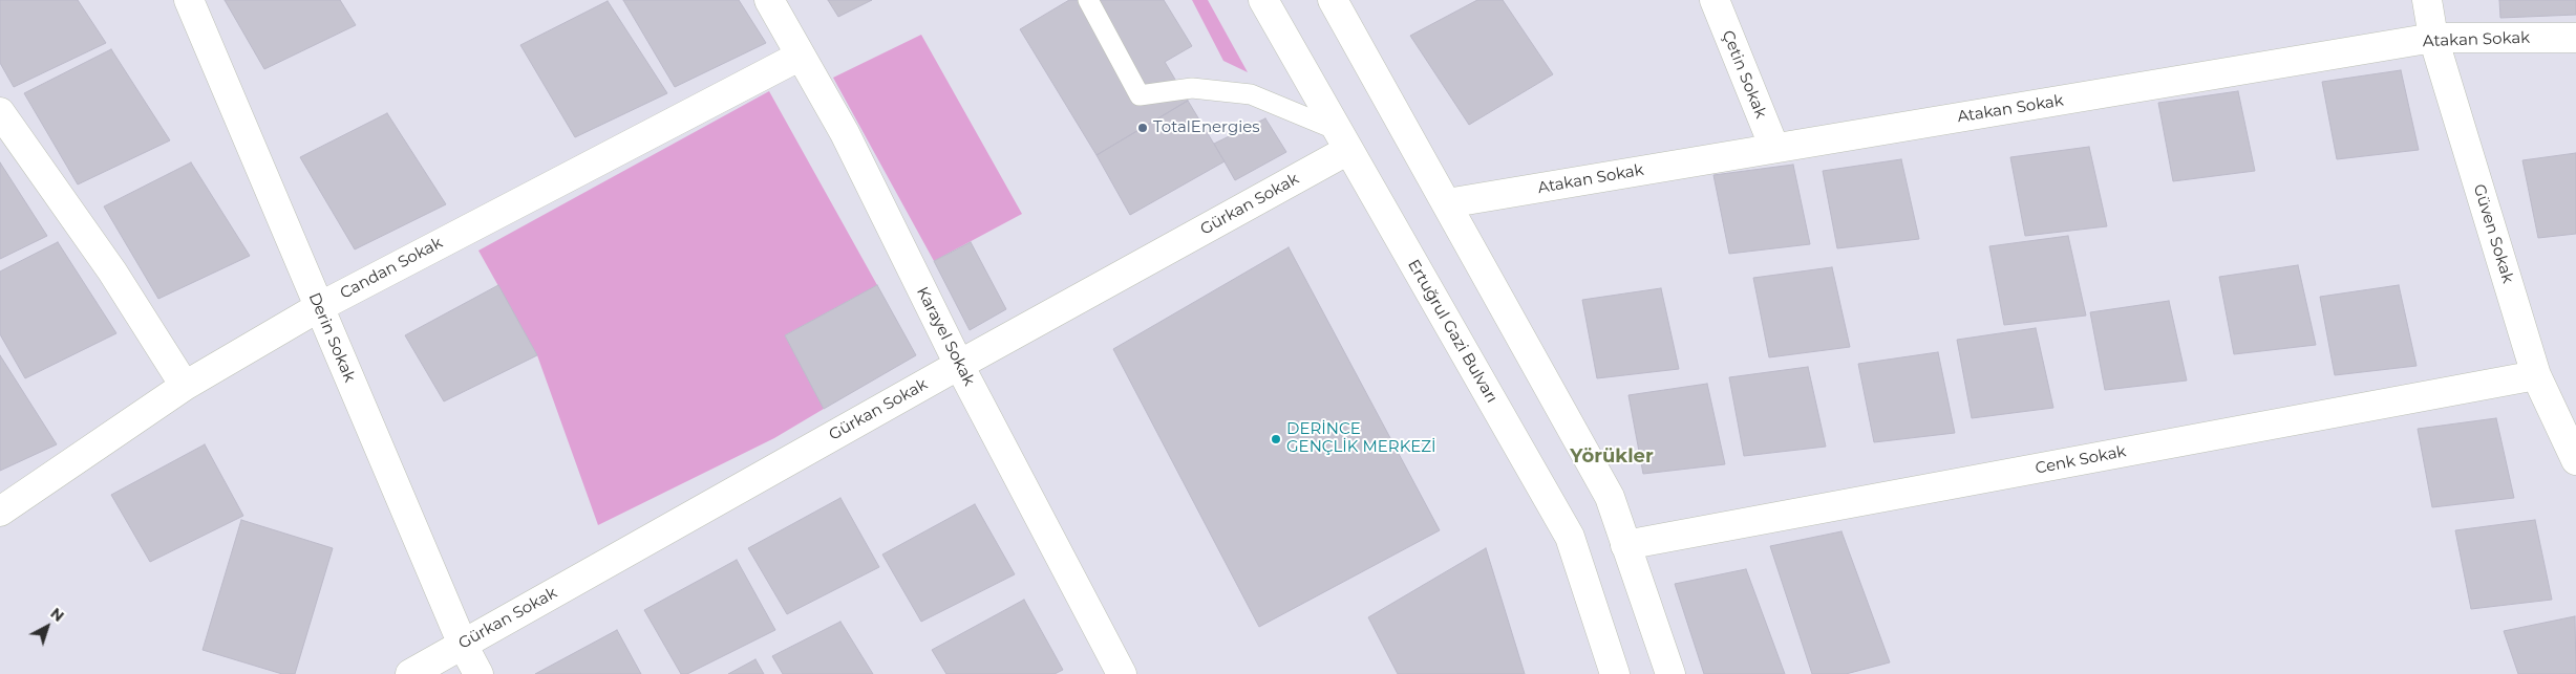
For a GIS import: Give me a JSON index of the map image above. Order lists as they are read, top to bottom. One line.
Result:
{"streets":{"street":["Atakan Sokak","Çetin Sokak","Gürkan Sokak","Güven Sokak","Candan Sokak","Ertuğrul Gazi Bulvarı","Karayel Sokak","Derin Sokak","Cenk Sokak"]},"crossings":[["Atakan Sokak","Çetin Sokak"],["Atakan Sokak","Güven Sokak"],["Gürkan Sokak","Ertuğrul Gazi Bulvarı"],["Gürkan Sokak","Karayel Sokak"],["Gürkan Sokak","Derin Sokak"],["Güven Sokak","Cenk Sokak"],["Candan Sokak","Karayel Sokak"],["Candan Sokak","Derin Sokak"]],"districts":["Yörükler"],"places":["TotalEnergies","DERİNCE GENÇLİK MERKEZİ"],"north":"top right"}
